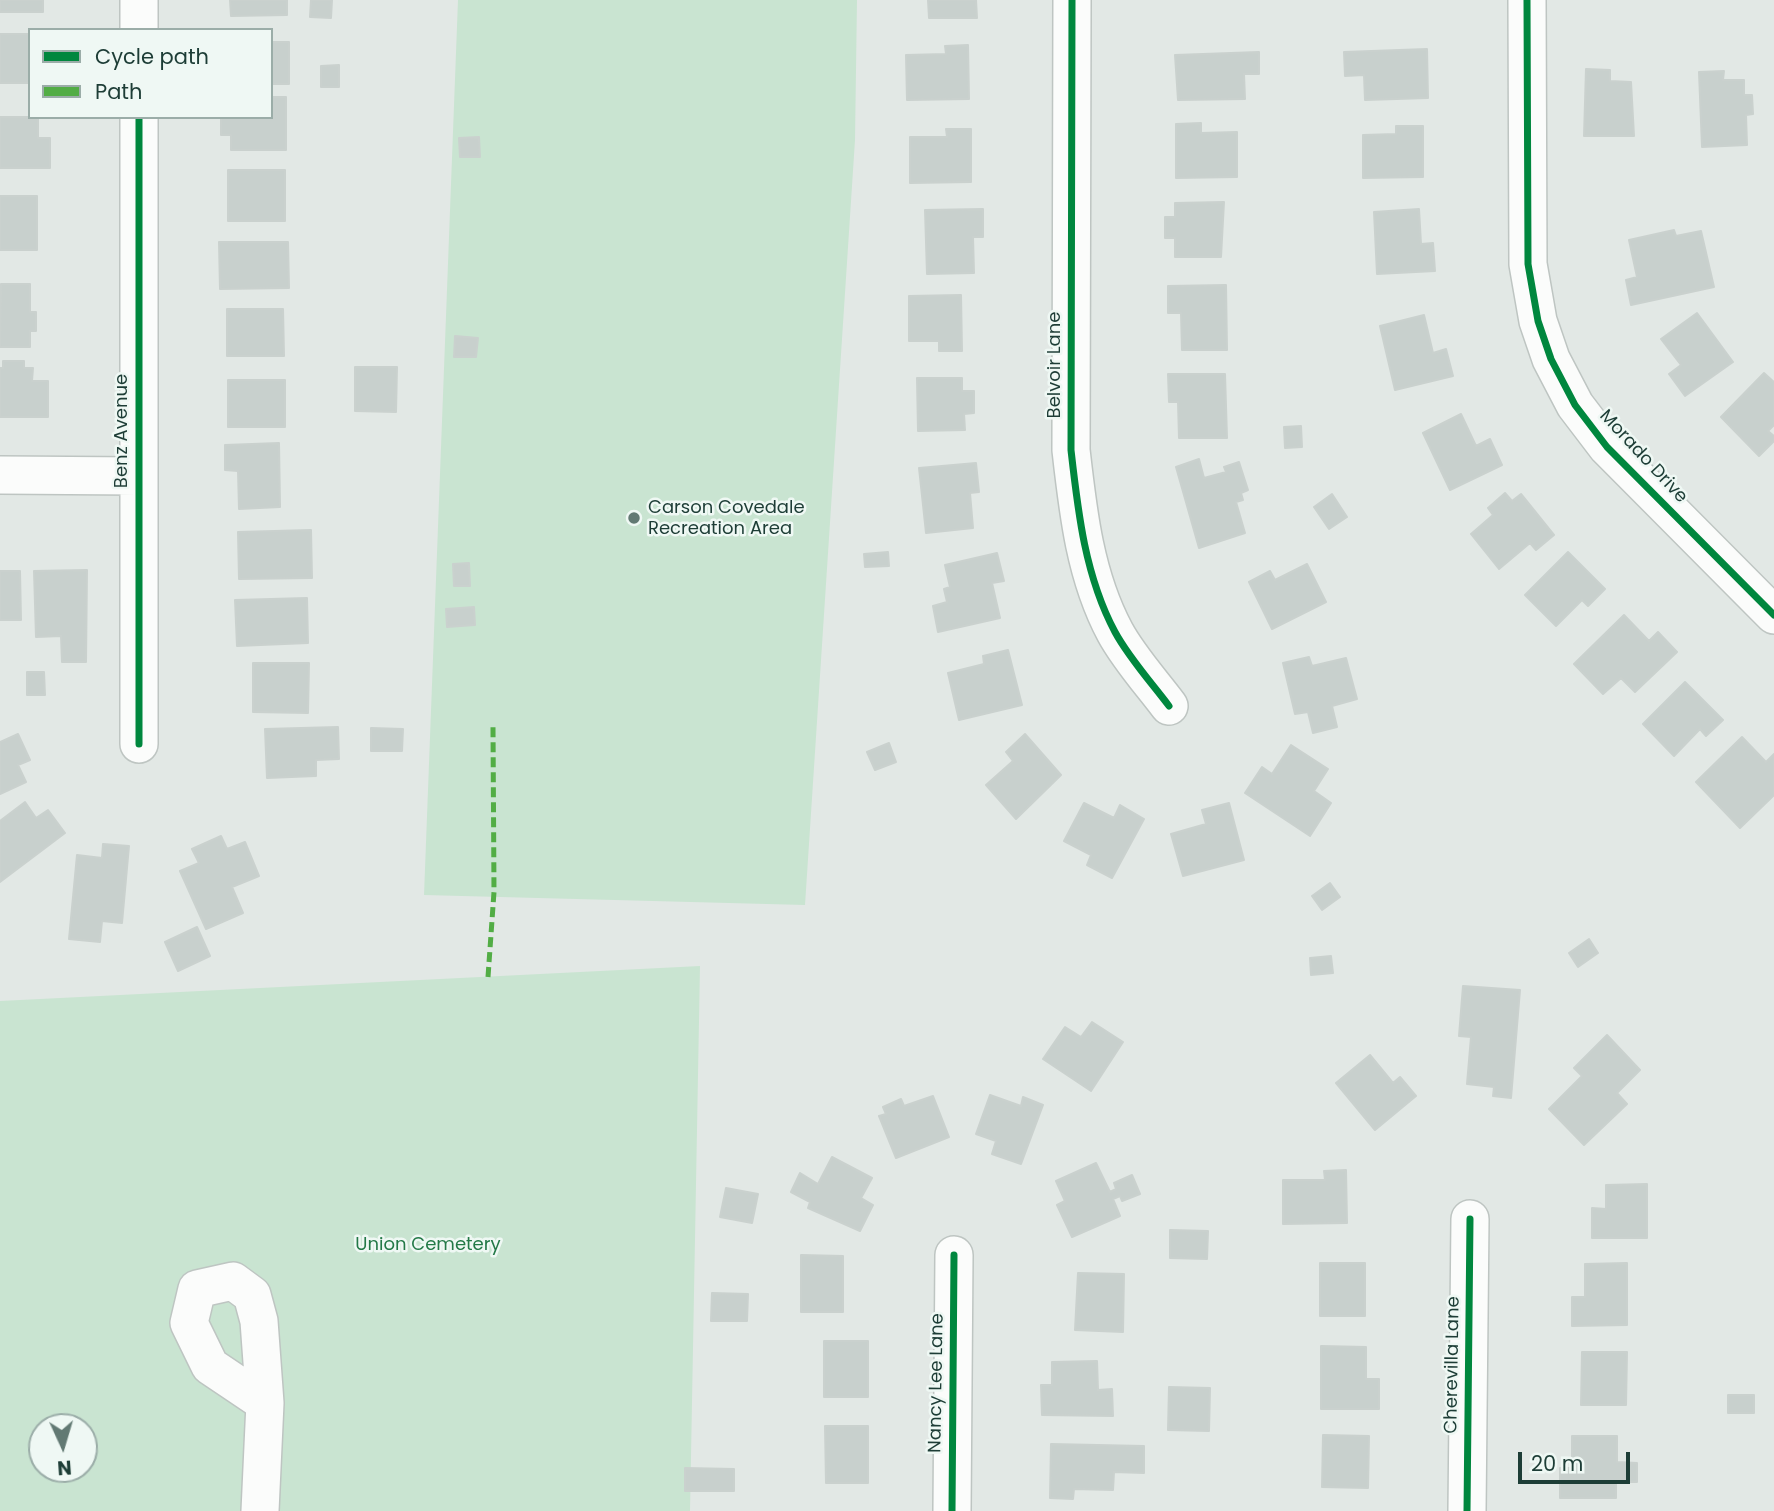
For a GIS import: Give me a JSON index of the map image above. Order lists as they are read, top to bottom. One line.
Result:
{"streets":{"street":["Belvoir Lane","Benz Avenue","Morado Drive","Cherevilla Lane","Nancy Lee Lane"]},"parks":["Union Cemetery"],"places":["Carson Covedale Recreation Area"],"legend":["Cycle path","Path"],"scale_bar":"20 m","north":"bottom"}
